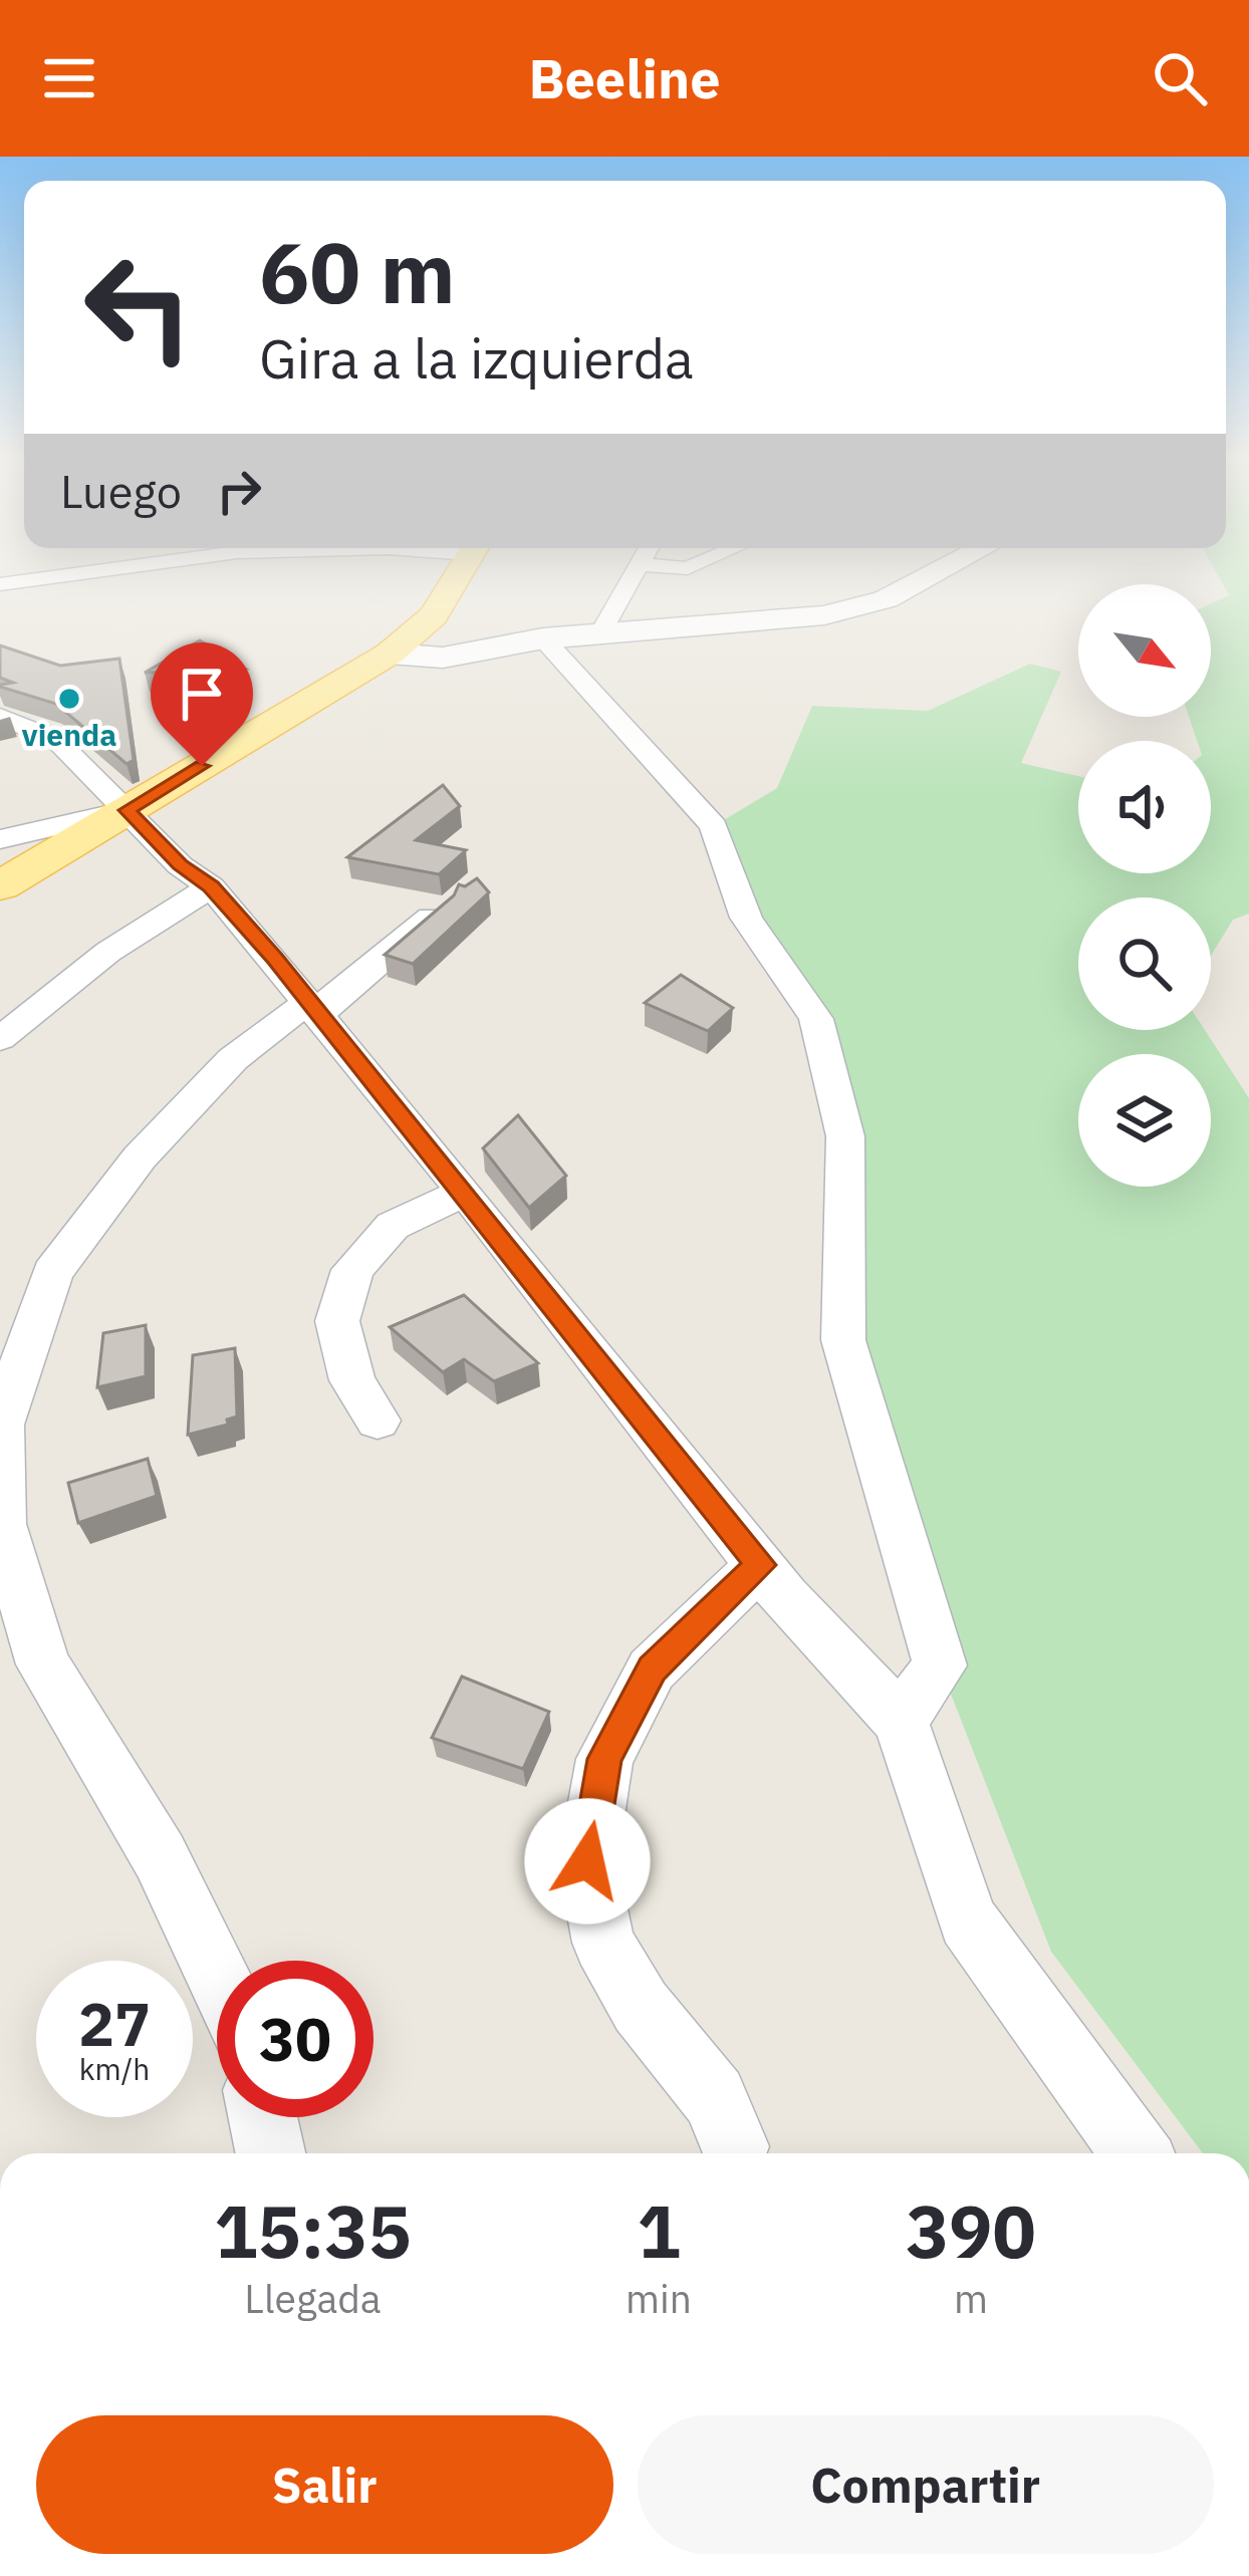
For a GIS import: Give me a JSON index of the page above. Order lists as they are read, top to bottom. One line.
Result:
{"places":["vienda"],"north":"bottom right","page":{"header":"Beeline","turn":["60 m","Gira a la izquierda"],"then":"Luego","speed":"27 km/h","limit":"30","eta":["15:35","Llegada","1","min","390","m"],"buttons":["Salir","Compartir"]}}
